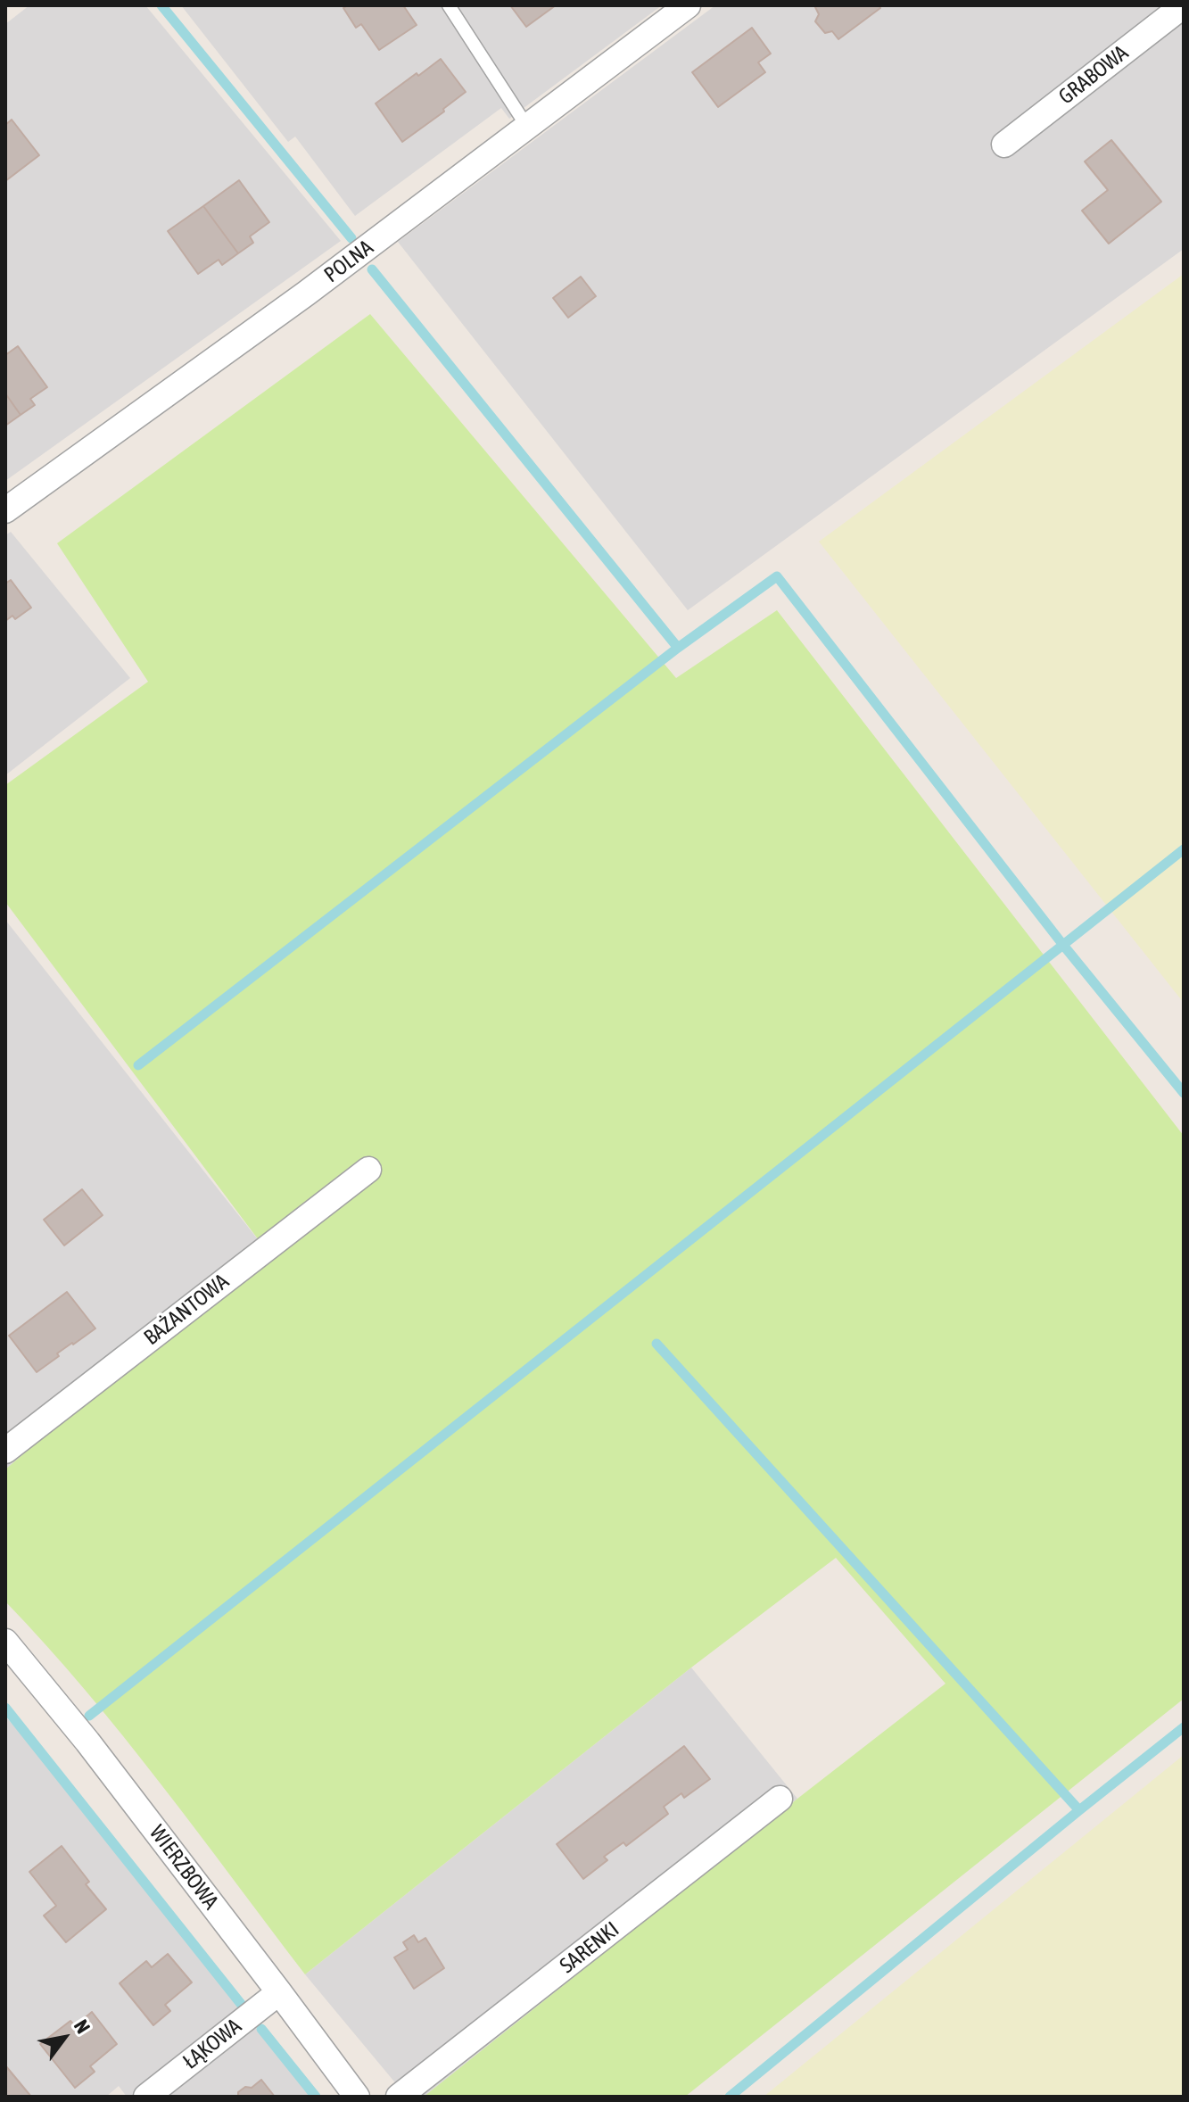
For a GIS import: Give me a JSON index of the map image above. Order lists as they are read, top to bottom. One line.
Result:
{"streets":{"street":["GRABOWA","POLNA","BAŻANTOWA","WIERZBOWA","SARENKI","ŁĄKOWA"]},"crossings":[["WIERZBOWA","ŁĄKOWA"]],"north":"top right"}
